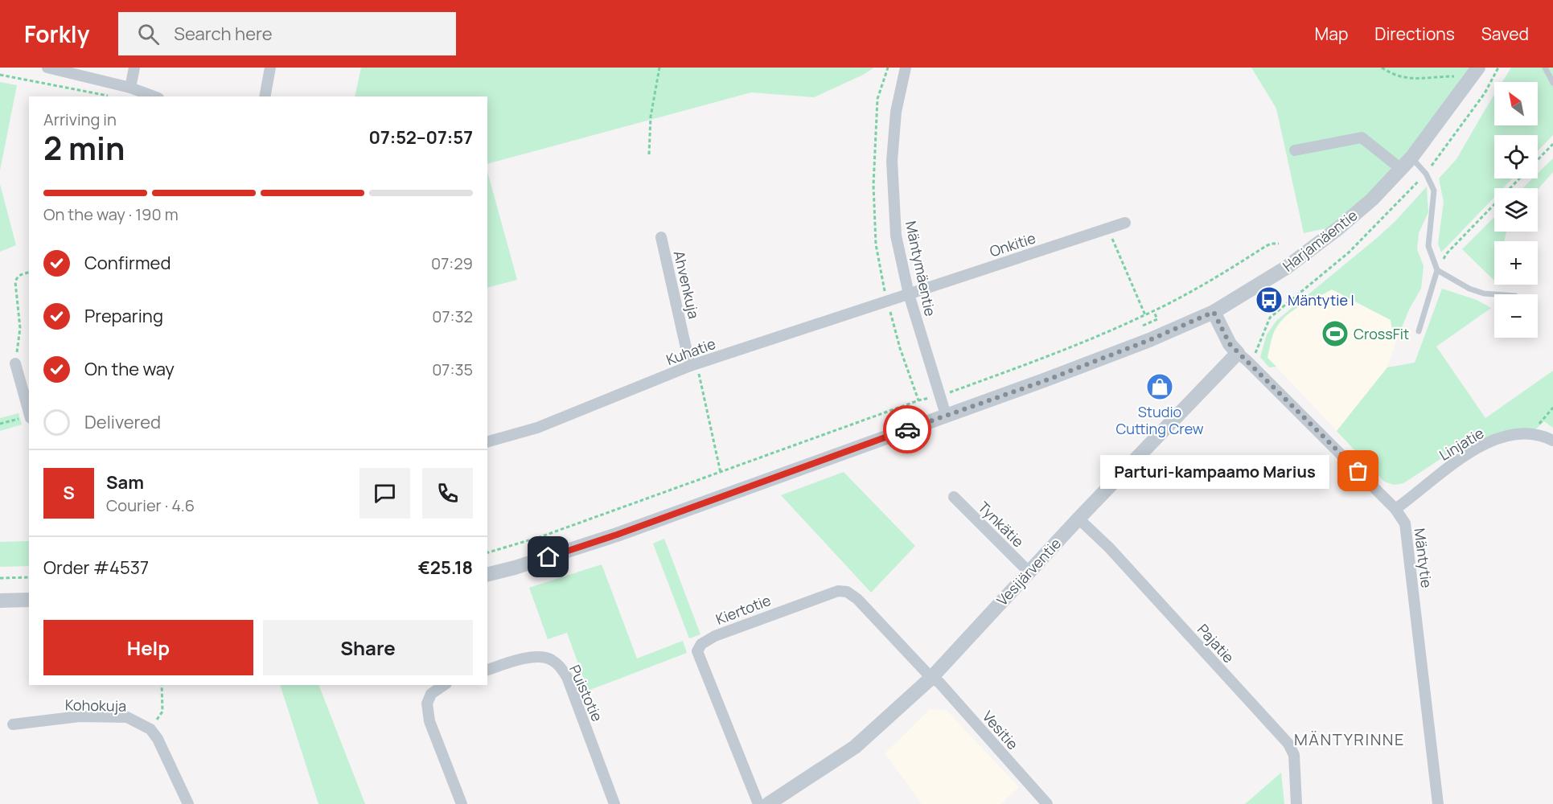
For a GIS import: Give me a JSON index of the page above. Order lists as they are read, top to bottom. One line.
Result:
{"streets":{"street":["Harjamäentie","Onkitie","Mäntymäentie","Ahvenkuja","Kuhatie","Linjatie","Tynkätie","Mäntytie","Vesijärventie","Kiertotie","Pajatie","Puistotie","Kohokuja","Vesitie"]},"crossings":[["Harjamäentie","Mäntymäentie"],["Onkitie","Mäntymäentie"],["Onkitie","Kuhatie"],["Mäntymäentie","Kuhatie"],["Ahvenkuja","Kuhatie"],["Linjatie","Mäntytie"],["Tynkätie","Vesijärventie"],["Mäntytie","Vesijärventie"],["Vesijärventie","Kiertotie"],["Vesijärventie","Pajatie"],["Vesijärventie","Vesitie"],["Kiertotie","Vesitie"]],"districts":["MÄNTYRINNE"],"places":{"bus stop":["Mäntytie I"],"sports":["CrossFit"],"shop":["Studio Cutting Crew"],"other":["Parturi-kampaamo Marius"]},"north":"top left","page":{"header":"Forkly","search":"Search here","nav":["Map","Directions","Saved"],"map_buttons":["+","−"],"heading":["2 min","Arriving in","07:52–07:57"],"panel":["Sam","Courier · 4.6","Order #4537","€25.18"],"bar":"On the way · 190 m","list":[["Confirmed","07:29"],["Preparing","07:32"],["On the way","07:35"],"Delivered"],"bubble":"Parturi-kampaamo Marius","round":"S","buttons":["Help","Share"]}}
